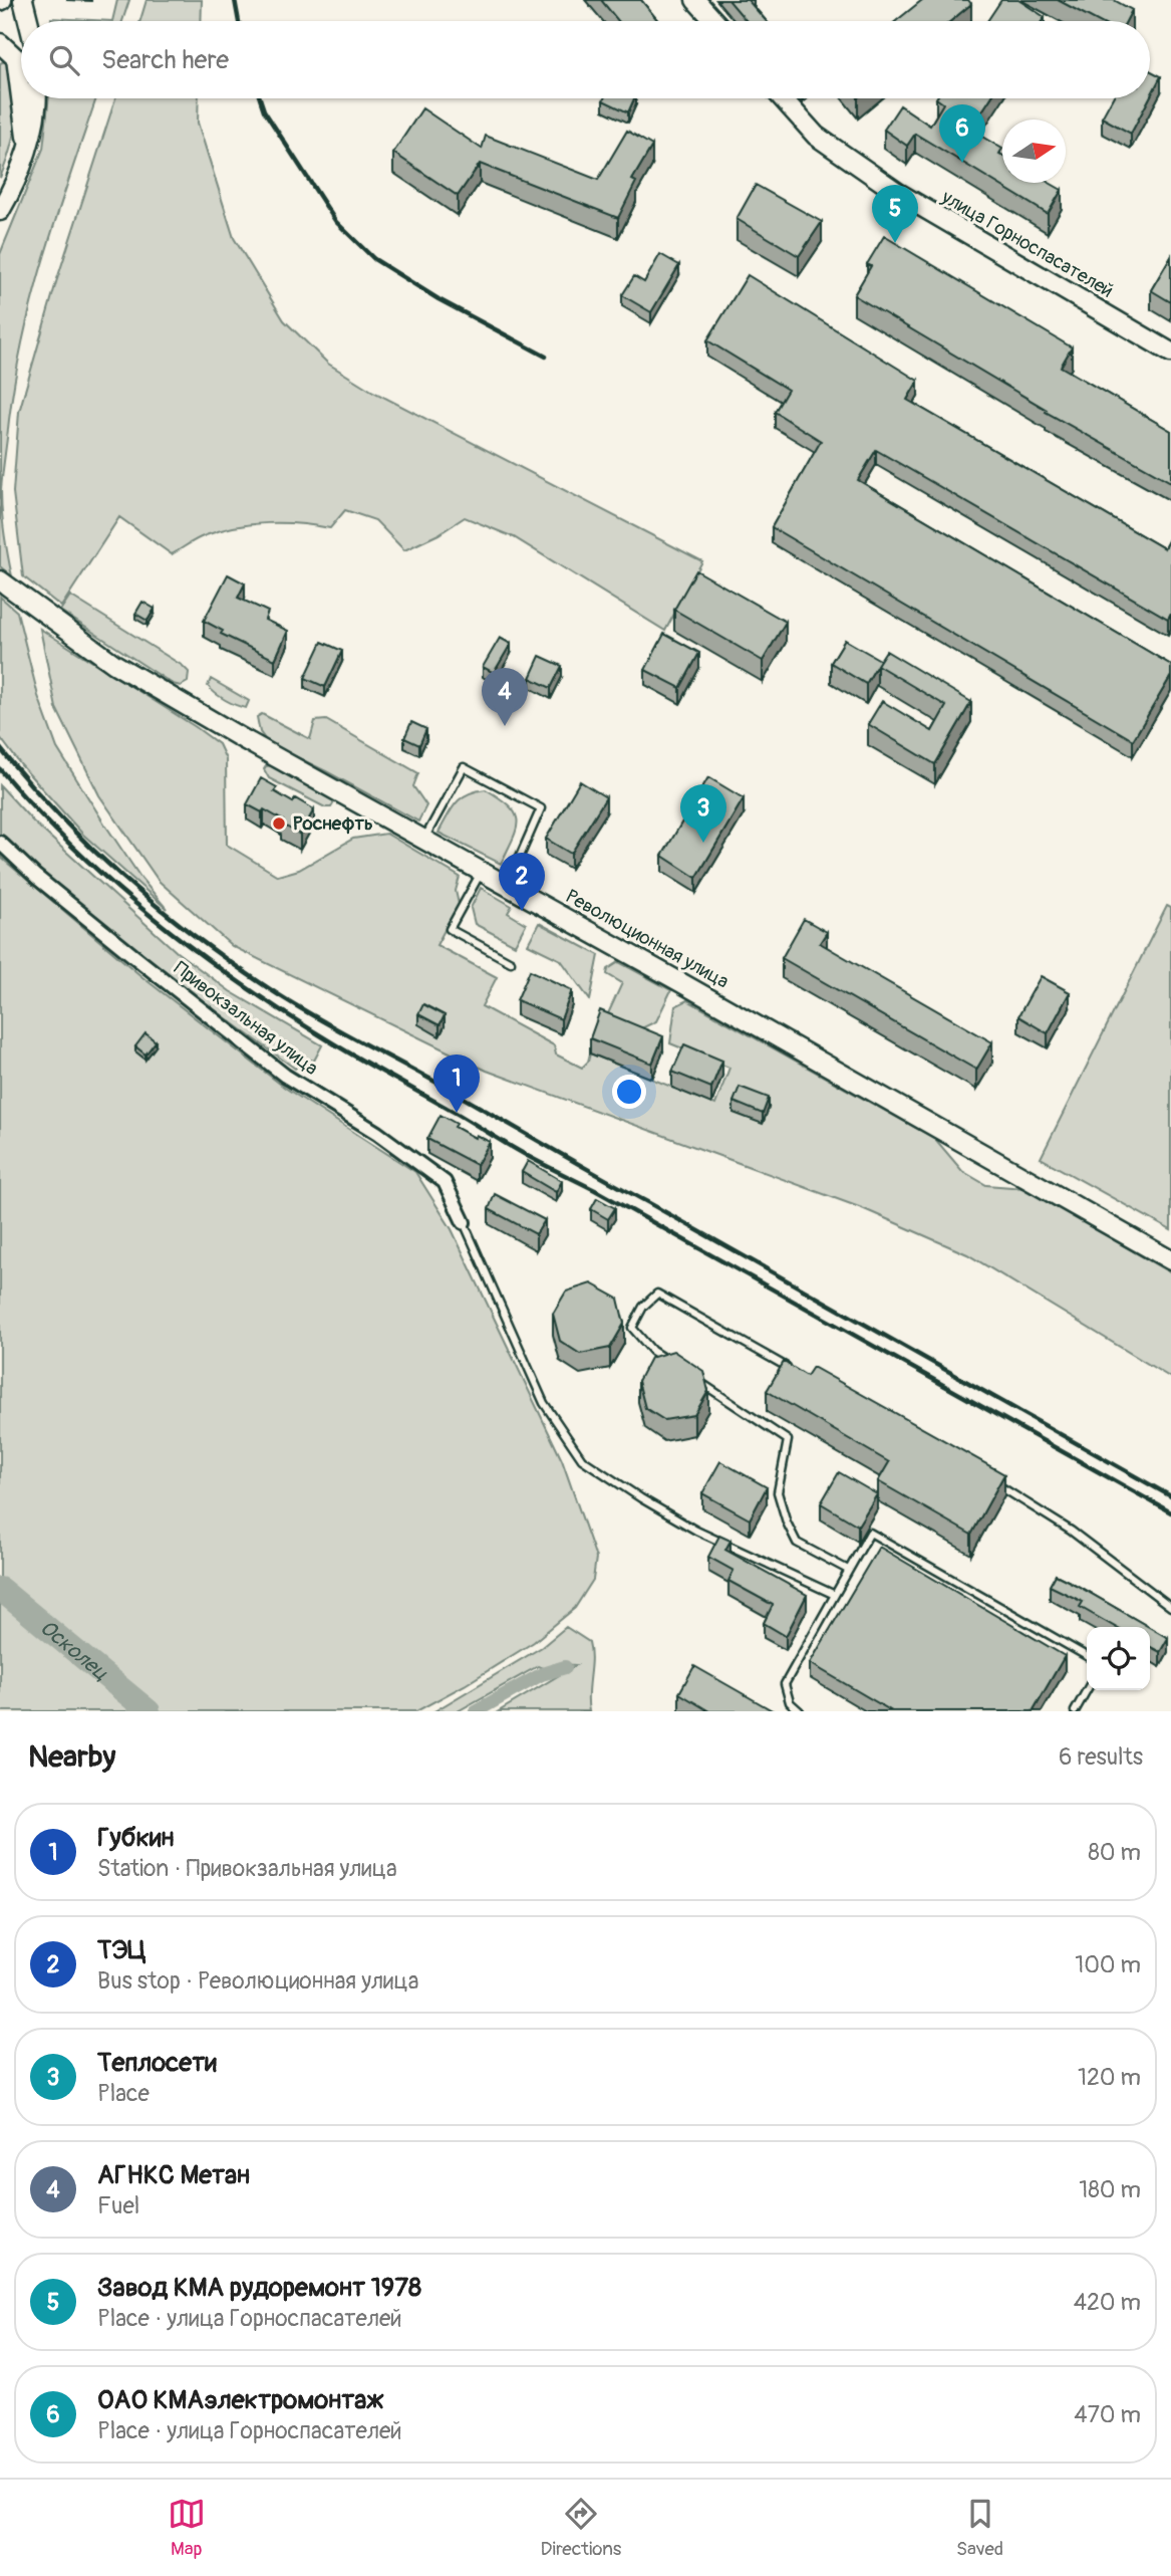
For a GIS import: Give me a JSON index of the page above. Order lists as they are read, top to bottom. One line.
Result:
{"streets":{"street":["улица Горноспасателей","Революционная улица","Привокзальная улица"]},"water":["Осколец"],"places":["Роснефть"],"north":"right","page":{"search":"Search here","pins":["6","5","4","3","2","1"],"heading":["Nearby","6 results"],"list":[{"mark":"1","name":"Губкин","note":"Station · Привокзальная улица","value":"80 m"},{"mark":"2","name":"ТЭЦ","note":"Bus stop · Революционная улица","value":"100 m"},{"mark":"3","name":"Теплосети","note":"Place","value":"120 m"},{"mark":"4","name":"АГНКС Метан","note":"Fuel","value":"180 m"},{"mark":"5","name":"Завод КМА рудоремонт 1978","note":"Place · улица Горноспасателей","value":"420 m"},{"mark":"6","name":"ОАО КМАэлектромонтаж","note":"Place · улица Горноспасателей","value":"470 m"}],"nav":["Map","Directions","Saved"]}}
